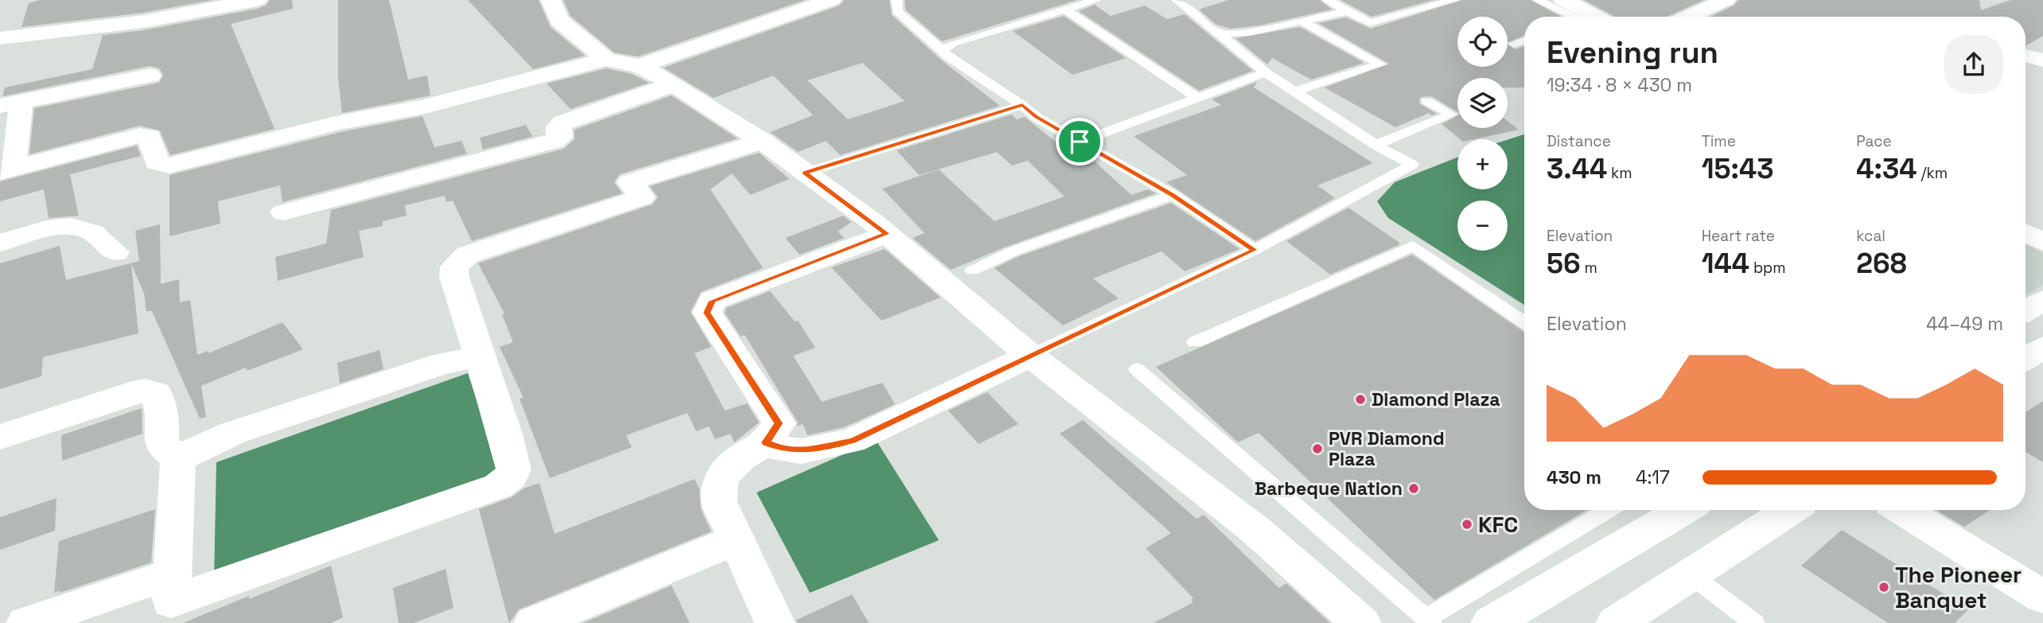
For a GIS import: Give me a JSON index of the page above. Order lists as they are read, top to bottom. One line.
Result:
{"places":["Diamond Plaza","PVR Diamond Plaza","Barbeque Nation","KFC","The Pioneer Banquet"],"page":{"map_buttons":["+","−"],"heading":["Evening run","19:34 · 8 × 430 m"],"stats":[["Distance","3.44 km"],["Time","15:43"],["Pace","4:34 /km"],["Elevation","56 m"],["Heart rate","144 bpm"],["kcal","268"]],"chart":["Elevation","44–49 m"],"list":[{"name":"430 m","note":"4:17"}]}}
